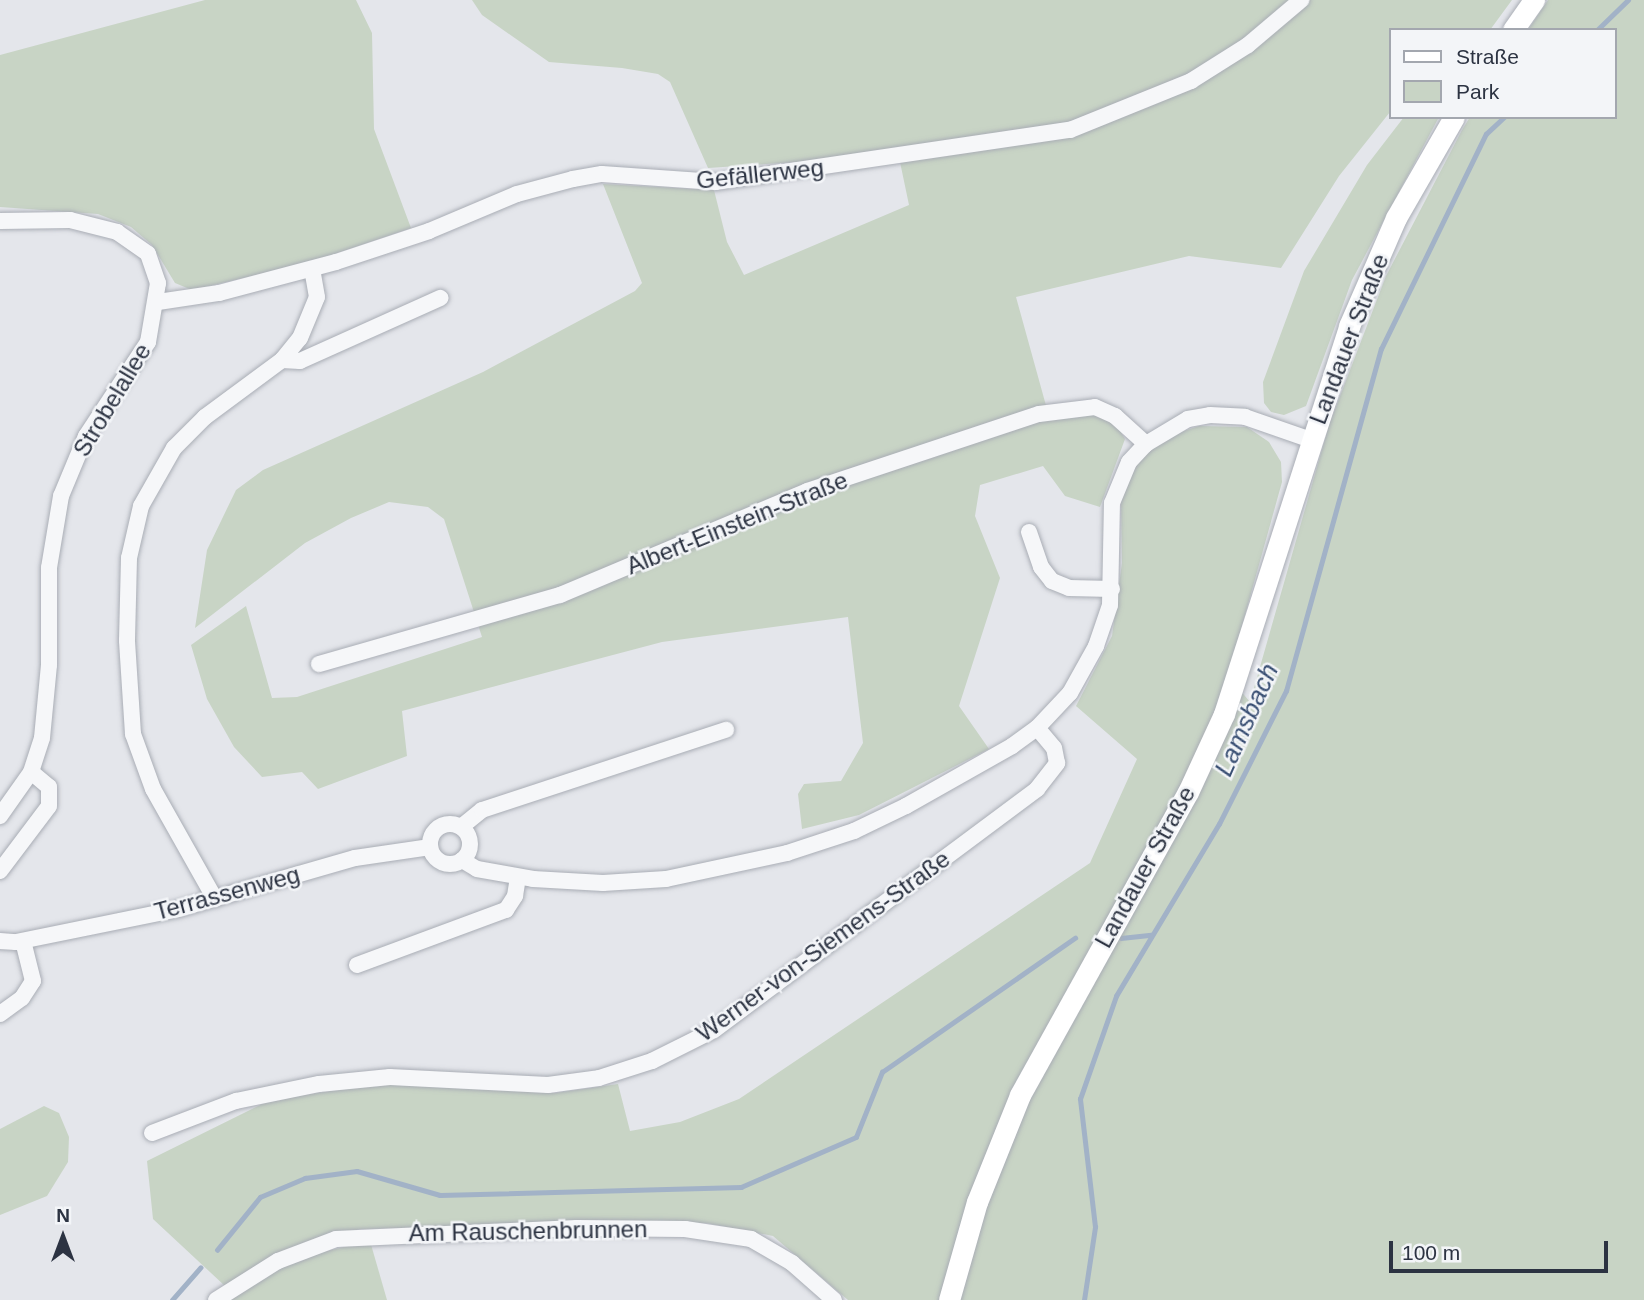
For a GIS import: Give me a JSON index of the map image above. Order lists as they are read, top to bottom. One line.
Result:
{"streets":{"main road":["Landauer Straße"],"street":["Gefällerweg","Strobelallee","Albert-Einstein-Straße","Terrassenweg","Werner-von-Siemens-Straße","Am Rauschenbrunnen"]},"crossings":[["Gefällerweg","Strobelallee"]],"water":["Lamsbach"],"legend":["Straße","Park"],"scale_bar":"100 m","north":"top"}
